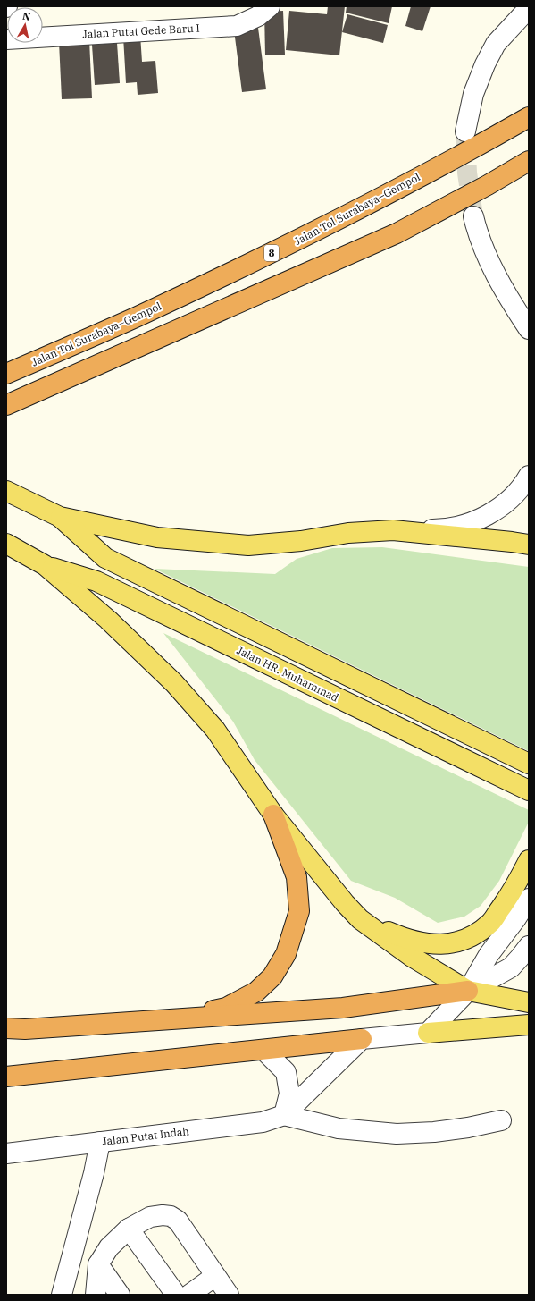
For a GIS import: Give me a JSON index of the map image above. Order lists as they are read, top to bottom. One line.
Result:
{"streets":{"highway":["Jalan Tol Surabaya–Gempol","8"],"main road":["Jalan HR. Muhammad"],"street":["Jalan Putat Gede Baru I","Jalan Putat Indah"]},"north":"top"}
